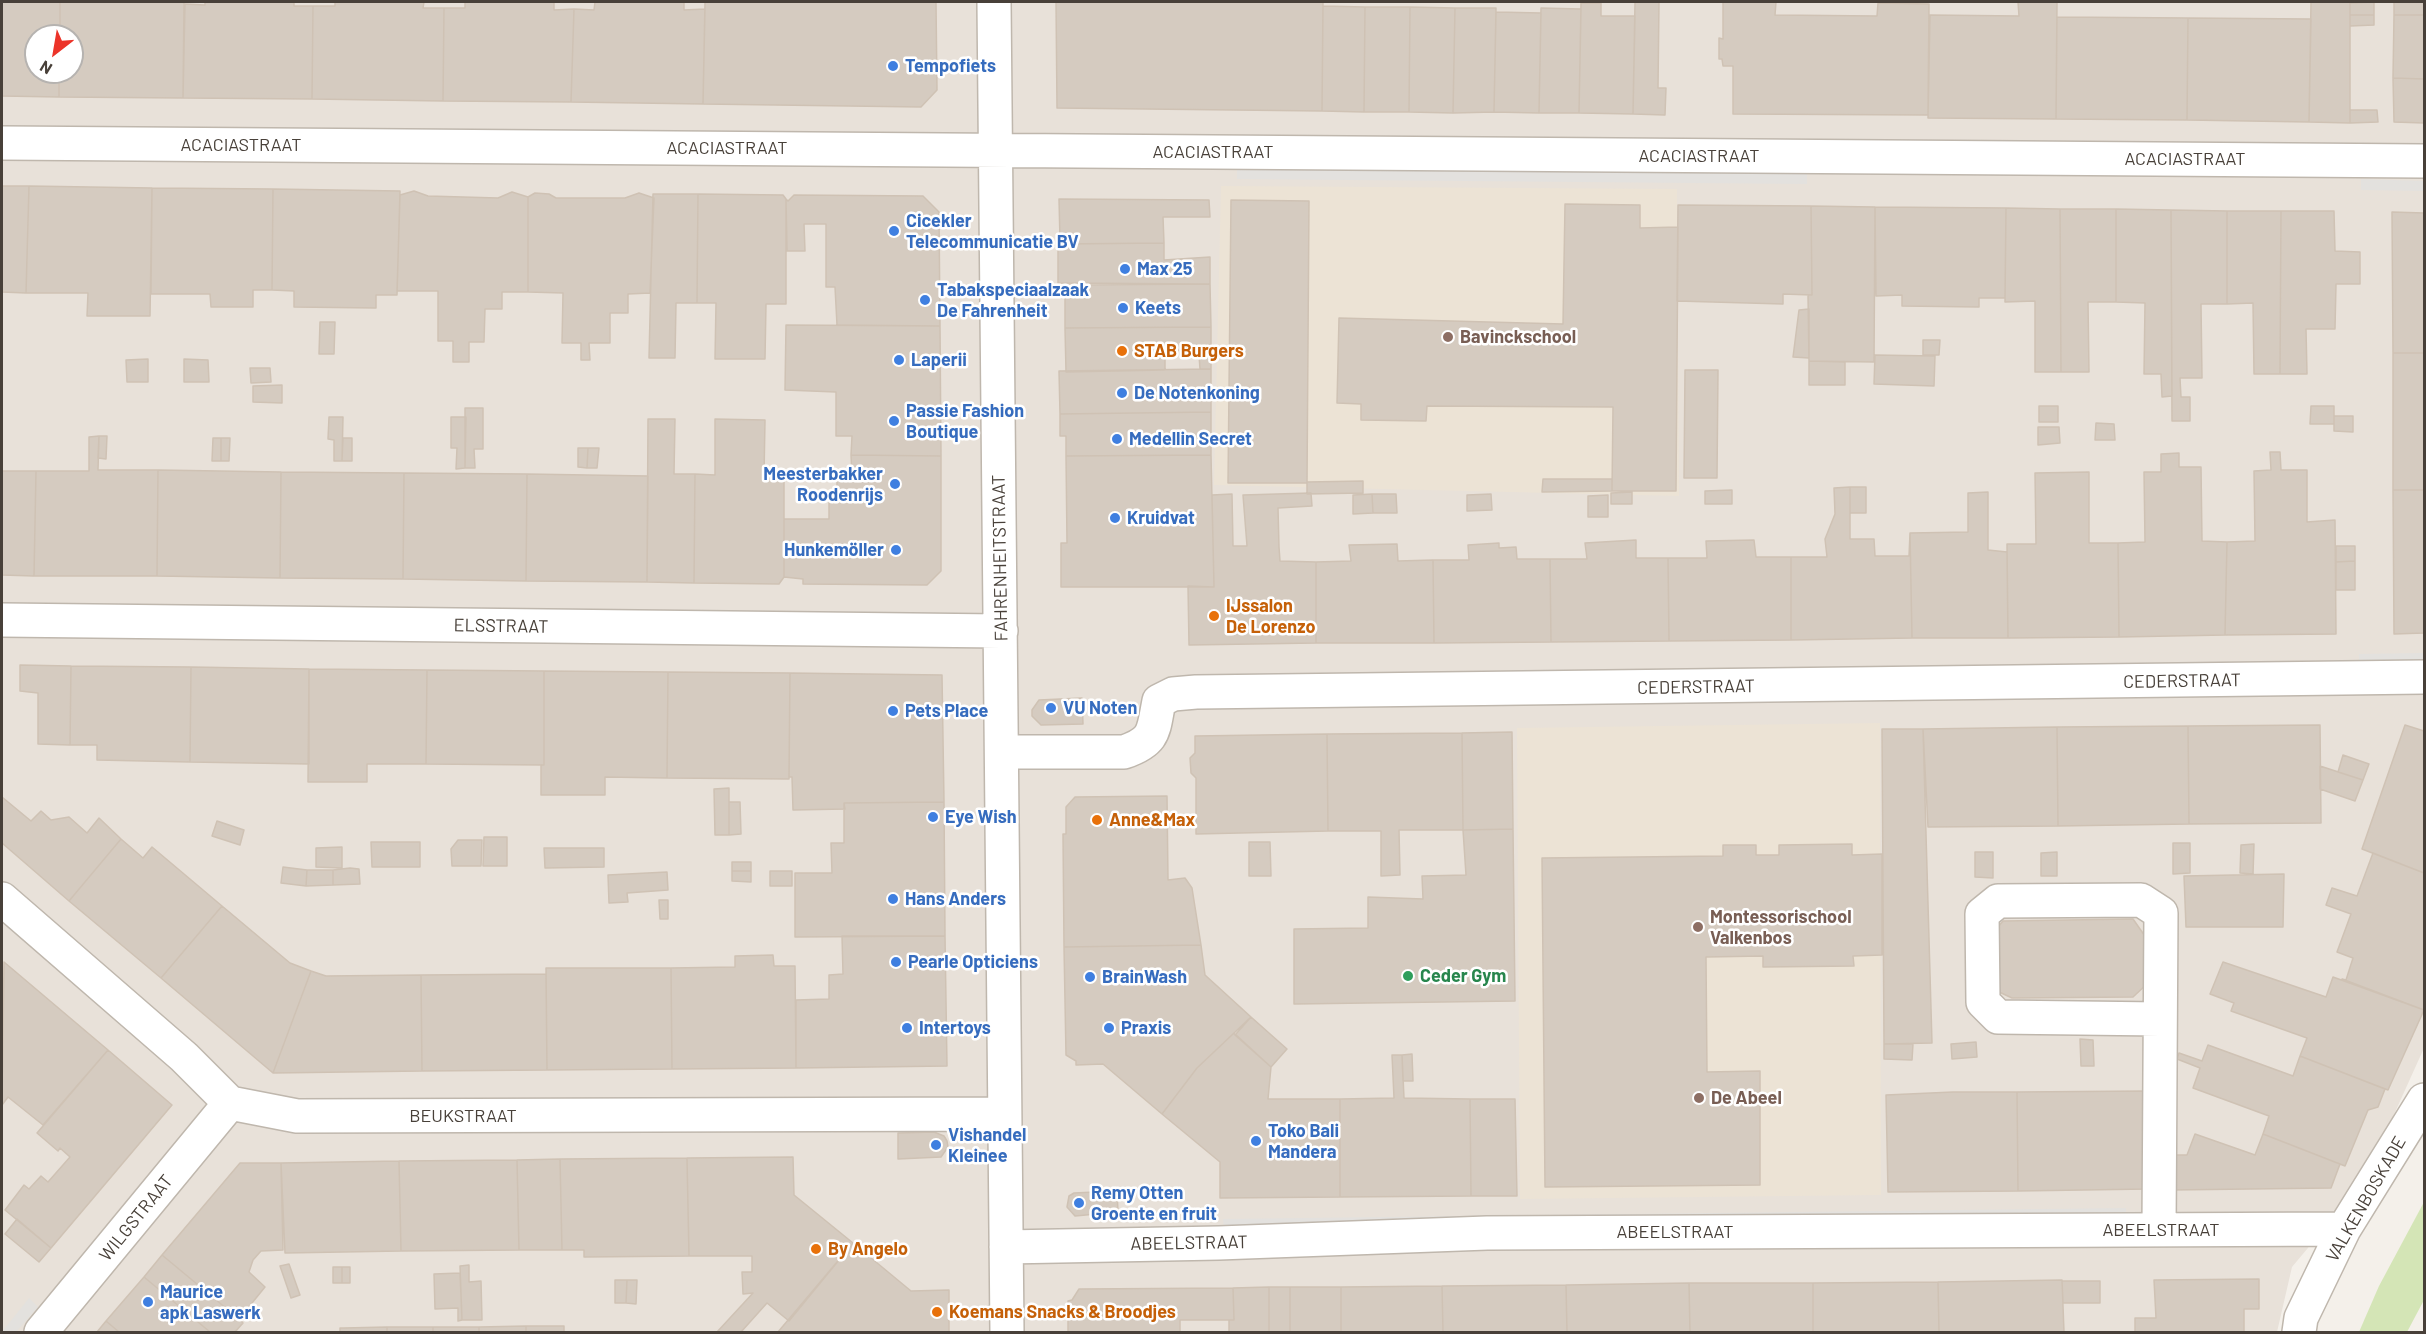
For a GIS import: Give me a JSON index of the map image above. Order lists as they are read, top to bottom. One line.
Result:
{"streets":{"street":["ACACIASTRAAT","FAHRENHEITSTRAAT","ELSSTRAAT","CEDERSTRAAT","BEUKSTRAAT","VALKENBOSKADE","WILGSTRAAT","ABEELSTRAAT"]},"crossings":[["ACACIASTRAAT","FAHRENHEITSTRAAT"],["FAHRENHEITSTRAAT","ELSSTRAAT"],["FAHRENHEITSTRAAT","CEDERSTRAAT"],["FAHRENHEITSTRAAT","BEUKSTRAAT"],["FAHRENHEITSTRAAT","ABEELSTRAAT"],["BEUKSTRAAT","WILGSTRAAT"],["VALKENBOSKADE","ABEELSTRAAT"]],"places":["Tempofiets","Cicekler Telecommunicatie BV","Max 25","Tabakspeciaalzaak De Fahrenheit","Keets","Bavinckschool","STAB Burgers","Laperii","De Notenkoning","Passie Fashion Boutique","Medellin Secret","Meesterbakker Roodenrijs","Kruidvat","Hunkemöller","IJssalon De Lorenzo","VU Noten","Pets Place","Eye Wish","Anne&Max","Hans Anders","Montessorischool Valkenbos","Pearle Opticiens","Ceder Gym","BrainWash","Intertoys","Praxis","De Abeel","Toko Bali Mandera","Vishandel Kleinee","Remy Otten Groente en fruit","By Angelo","Maurice apk Laswerk","Koemans Snacks & Broodjes"],"north":"bottom left"}
